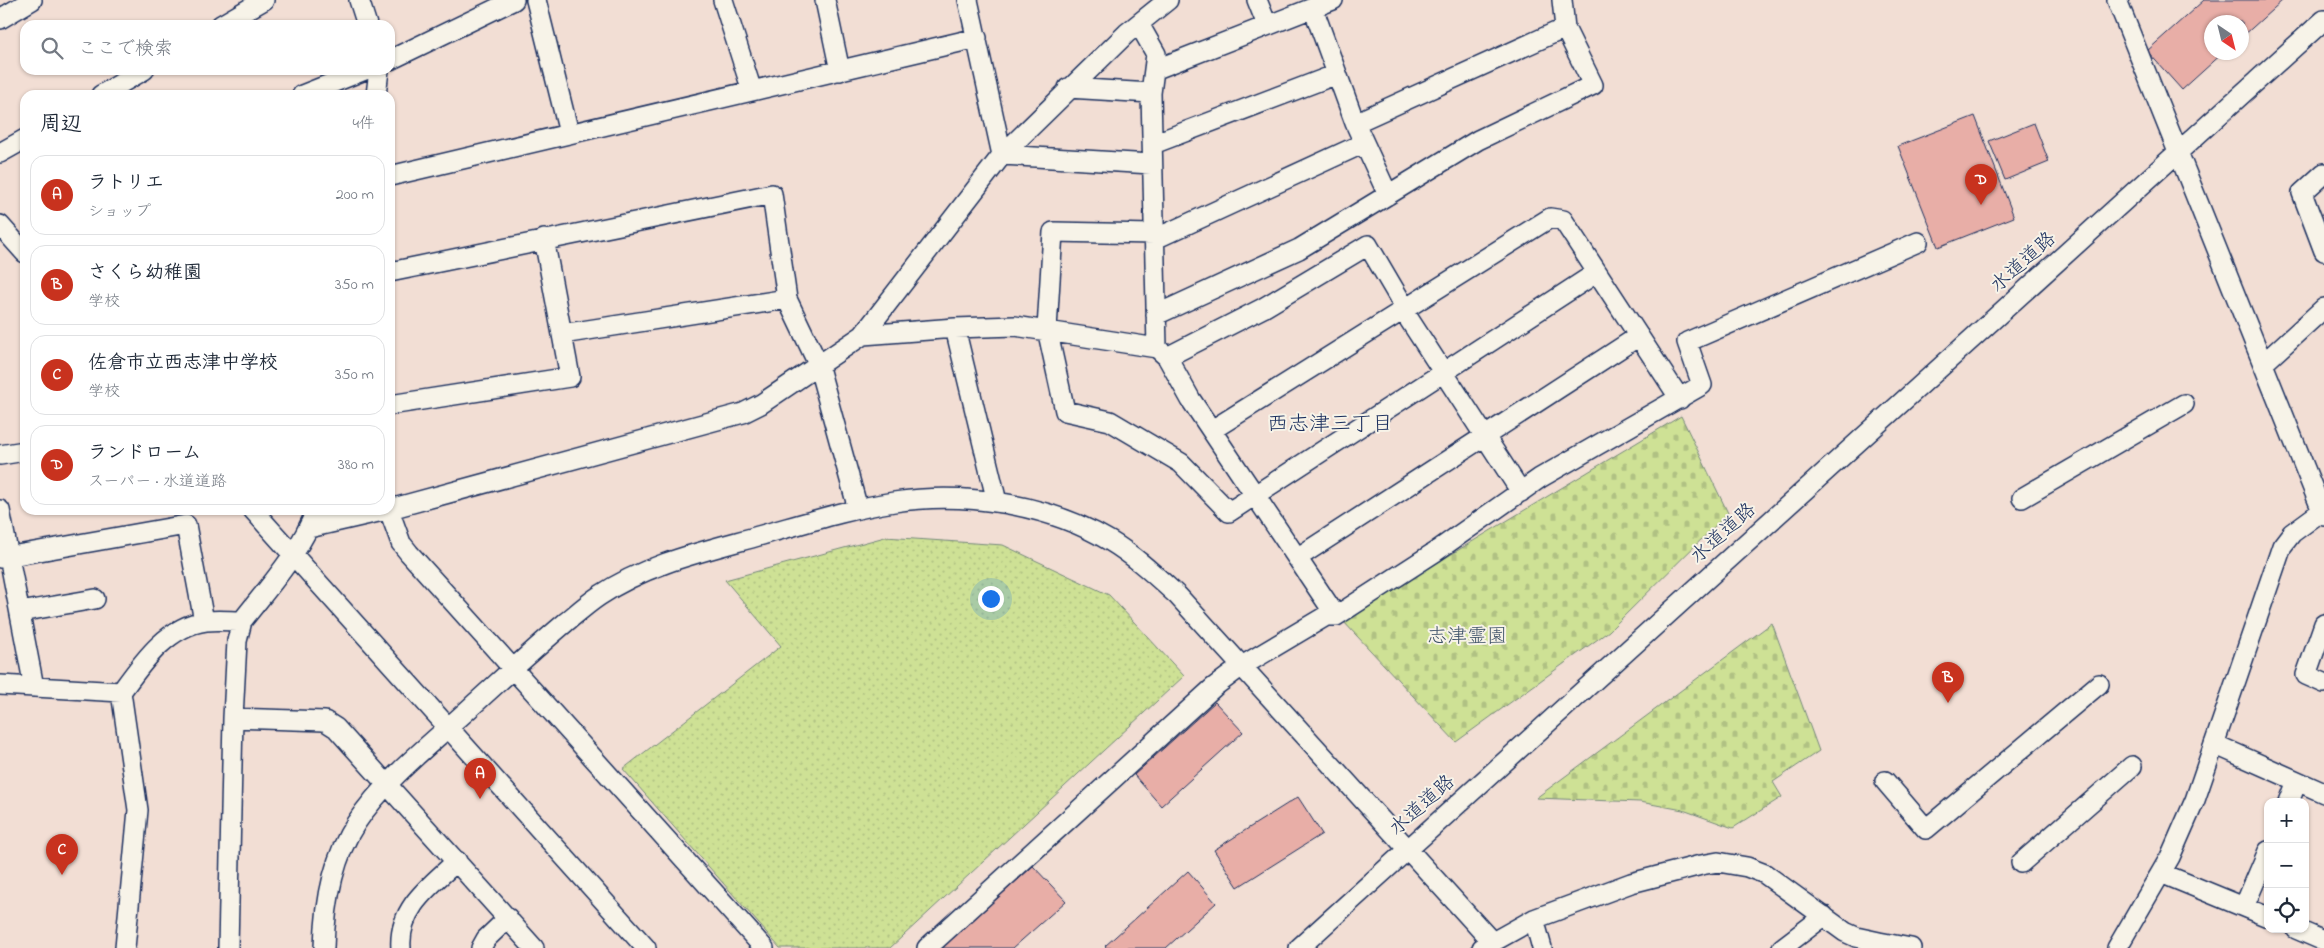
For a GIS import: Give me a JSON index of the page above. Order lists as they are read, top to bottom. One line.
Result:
{"streets":{"street":["水道道路"]},"districts":["西志津三丁目"],"parks":["志津霊園"],"north":"bottom right","page":{"search":"ここで検索","heading":["周辺","4件"],"list":[{"mark":"A","name":"ラトリエ","note":"ショップ","value":"200 m"},{"mark":"B","name":"さくら幼稚園","note":"学校","value":"350 m"},{"mark":"C","name":"佐倉市立西志津中学校","note":"学校","value":"350 m"},{"mark":"D","name":"ランドローム","note":"スーパー · 水道道路","value":"380 m"}],"pins":["D","B","A","C"],"map_buttons":["+","−"]}}
